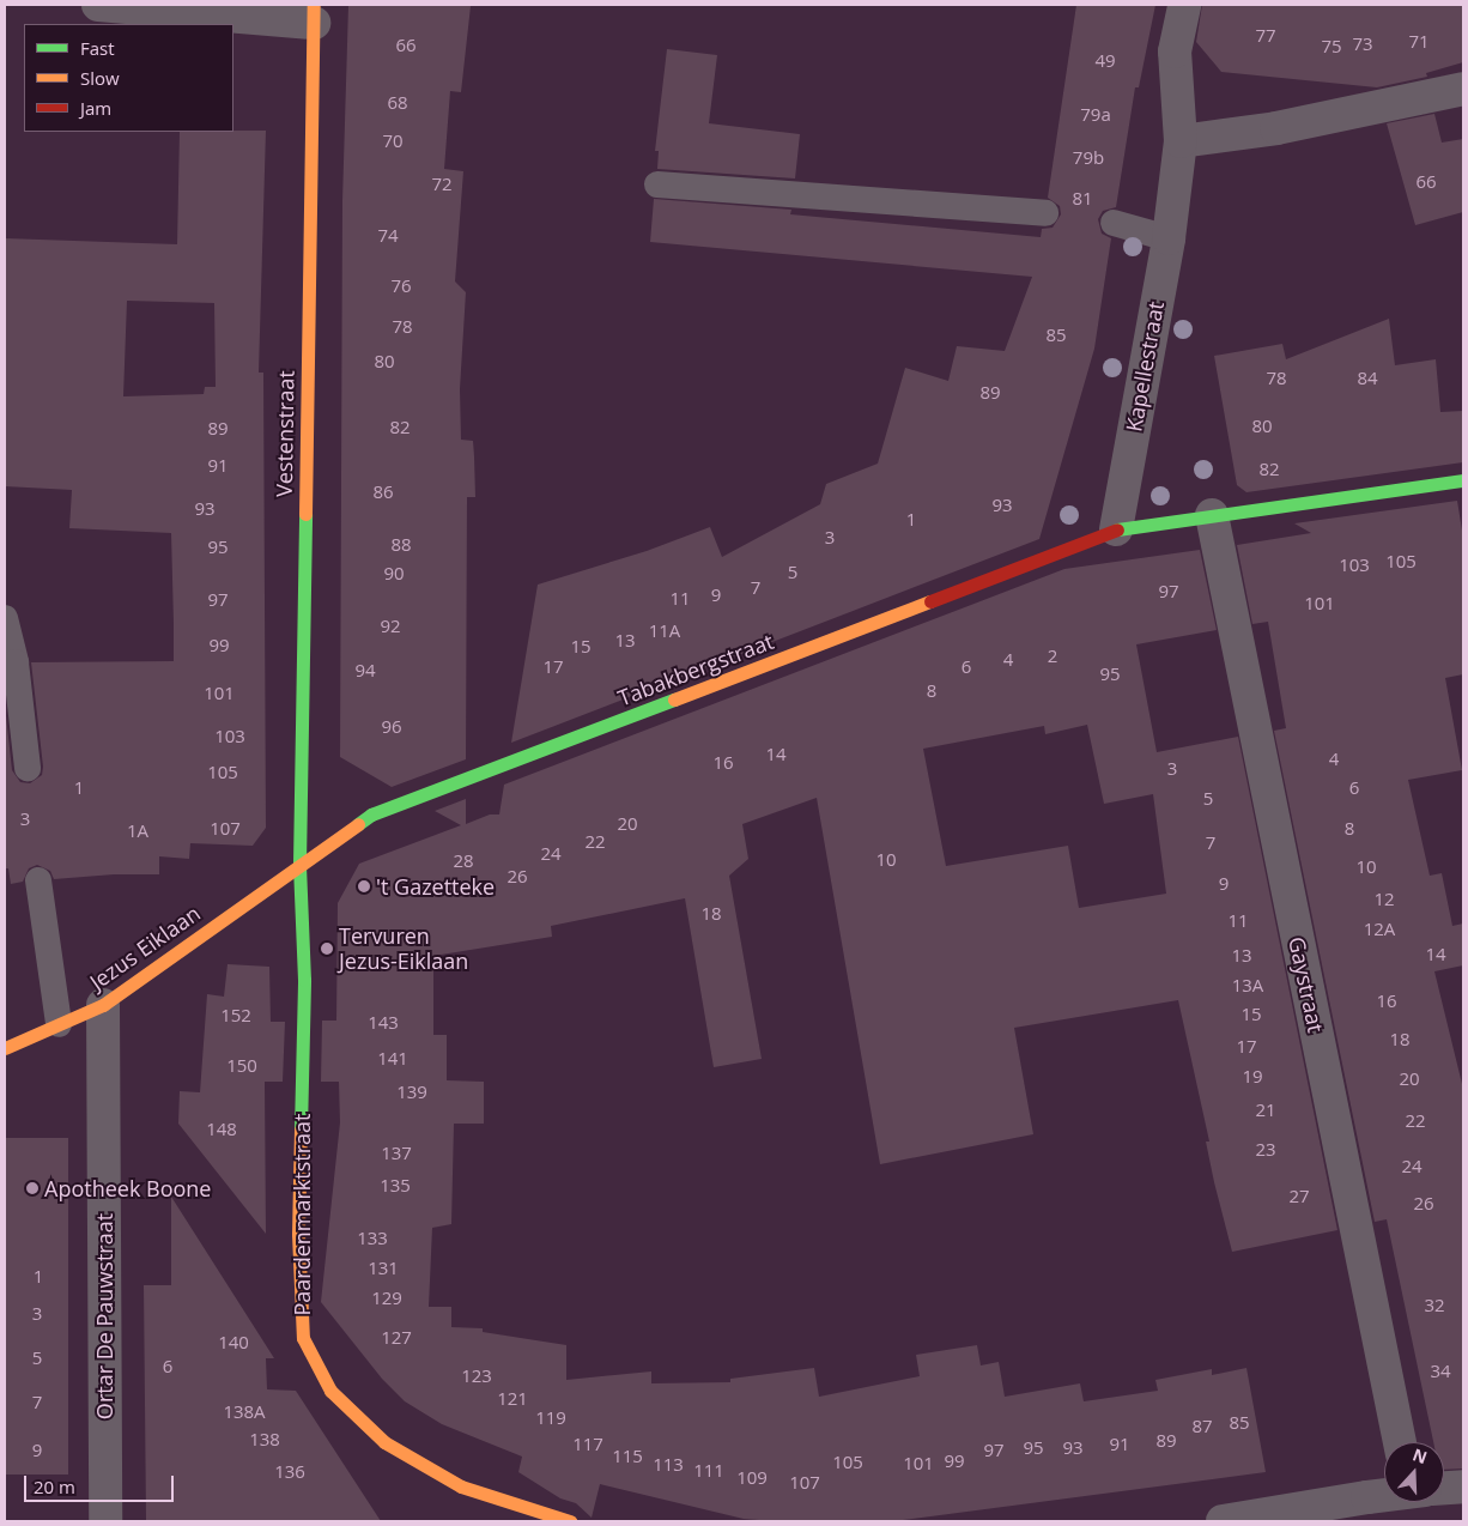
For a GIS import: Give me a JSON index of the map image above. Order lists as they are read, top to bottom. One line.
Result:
{"streets":{"street":["Kapellestraat","Vestenstraat","Tabakbergstraat","Jezus Eiklaan","Gaystraat","Paardenmarktstraat","Ortar De Pauwstraat"]},"crossings":[["Kapellestraat","Tabakbergstraat"],["Vestenstraat","Tabakbergstraat"],["Vestenstraat","Jezus Eiklaan"],["Vestenstraat","Paardenmarktstraat"],["Tabakbergstraat","Jezus Eiklaan"],["Tabakbergstraat","Paardenmarktstraat"],["Jezus Eiklaan","Paardenmarktstraat"],["Jezus Eiklaan","Ortar De Pauwstraat"]],"places":["'t Gazetteke","Tervuren Jezus-Eiklaan","Apotheek Boone"],"house_numbers":["77","71","73","66","75","49","68","79a","70","79b","66","72","81","74","76","78","85","80","78","84","89","80","82","89","91","82","86","93","93","1","3","88","95","105","103","5","90","7","97","9","11","97","101","92","11A","13","99","15","2","4","17","6","94","95","8","101","96","103","14","4","16","3","105","1","6","5","3","20","107","8","1A","22","7","24","10","28","10","26","9","12","18","11","12A","14","13","13A","16","15","152","143","18","17","141","150","19","20","139","21","22","148","23","137","24","135","27","26","133","131","1","129","32","3","127","140","5","6","34","123","121","7","138A","119","85","87","138","89","117","91","95","93","9","97","115","99","105","101","113","111","136","109","107"],"legend":["Fast","Slow","Jam"],"scale_bar":"20 m","north":"top"}
